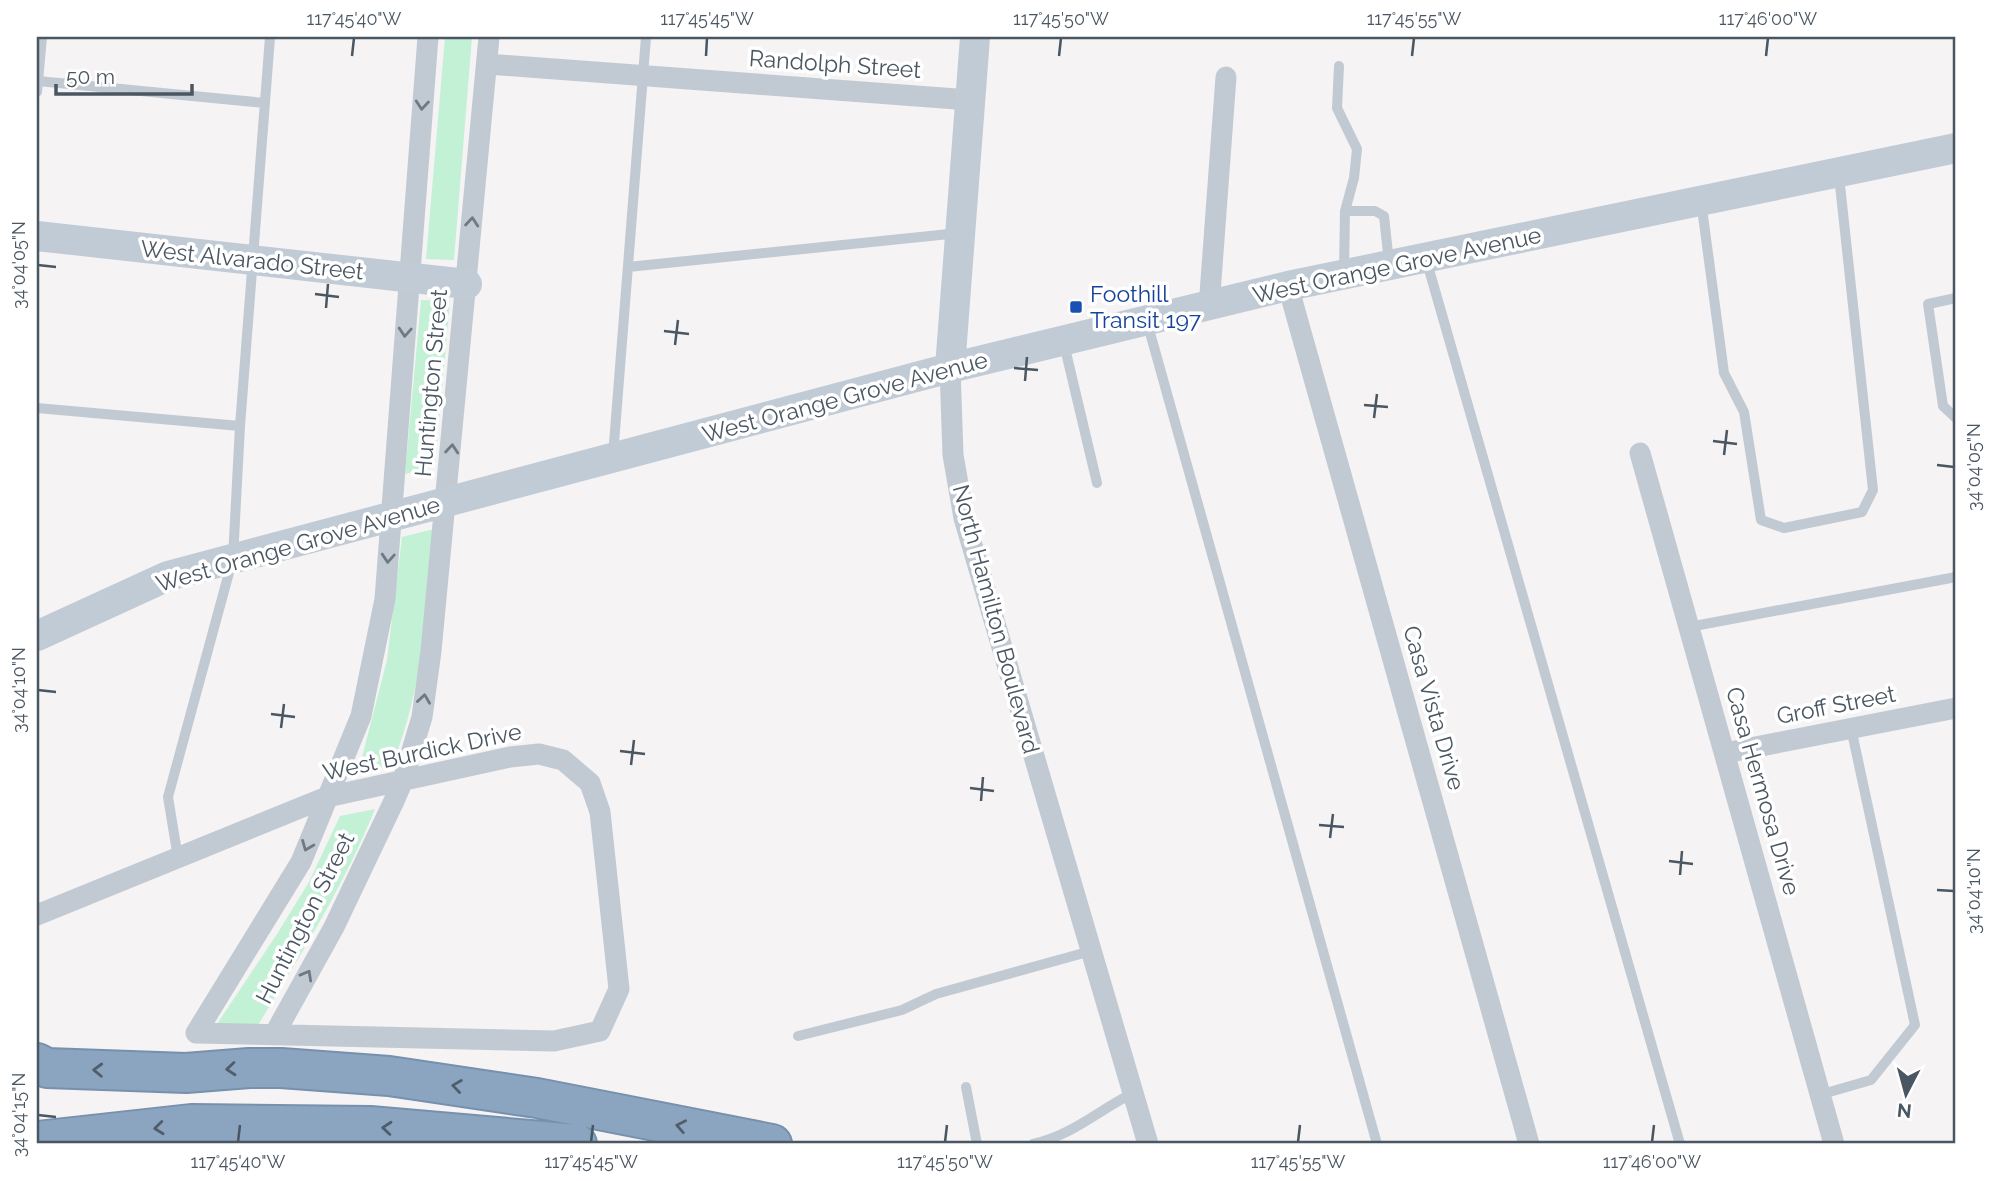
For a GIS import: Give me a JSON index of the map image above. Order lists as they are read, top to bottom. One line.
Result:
{"streets":{"street":["Randolph Street","West Alvarado Street","West Orange Grove Avenue","Huntington Street","North Hamilton Boulevard","Groff Street","Casa Vista Drive","West Burdick Drive","Casa Hermosa Drive"]},"crossings":[["Randolph Street","Huntington Street"],["Randolph Street","North Hamilton Boulevard"],["West Alvarado Street","Huntington Street"],["West Orange Grove Avenue","Huntington Street"],["West Orange Grove Avenue","North Hamilton Boulevard"],["West Orange Grove Avenue","Casa Vista Drive"],["Huntington Street","West Burdick Drive"],["Groff Street","Casa Hermosa Drive"]],"places":{"transit":["Foothill Transit 197"]},"scale_bar":"50 m","north":"bottom","coordinates":["117°45'40\"W","117°45'45\"W","117°45'50\"W","117°45'55\"W","117°46'00\"W","34°04'05\"N","34°04'10\"N","34°04'15\"N"]}
